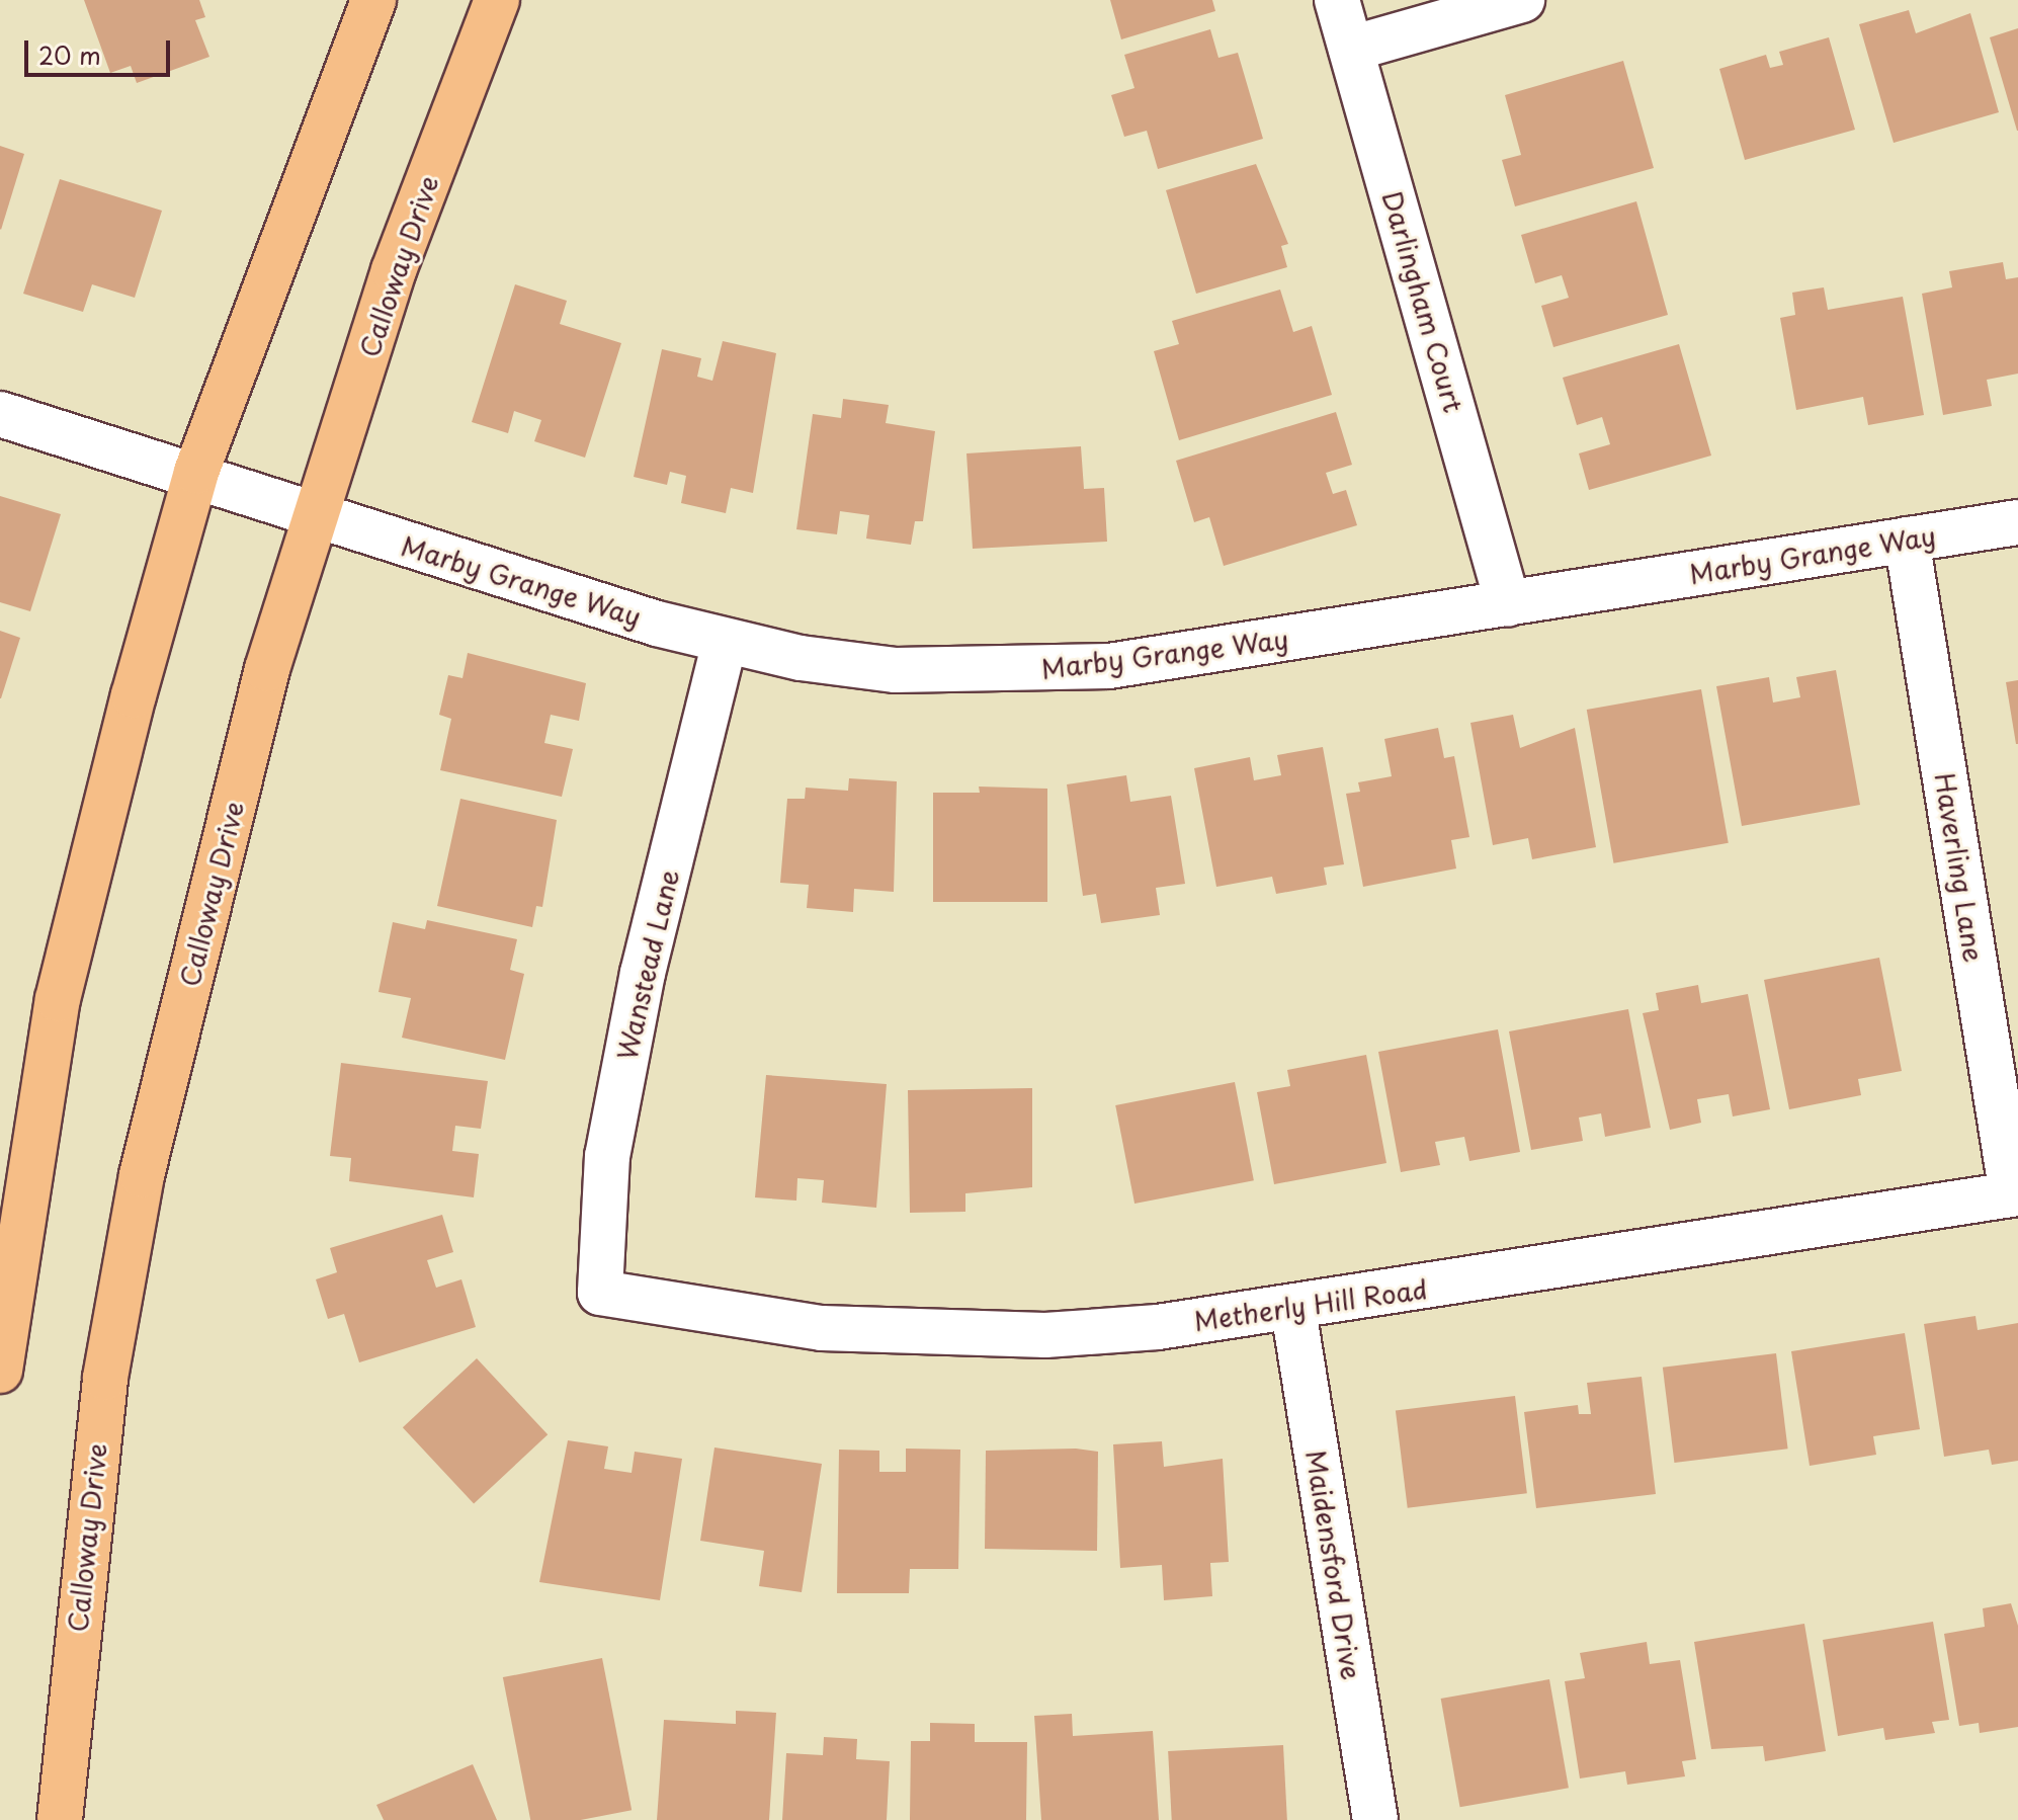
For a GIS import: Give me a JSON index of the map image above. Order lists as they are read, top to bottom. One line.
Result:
{"streets":{"main road":["Calloway Drive"],"street":["Darlingham Court","Marby Grange Way","Haverling Lane","Wanstead Lane","Metherly Hill Road","Maidensford Drive"]},"crossings":[["Calloway Drive","Marby Grange Way"],["Darlingham Court","Marby Grange Way"],["Marby Grange Way","Haverling Lane"],["Marby Grange Way","Wanstead Lane"],["Haverling Lane","Metherly Hill Road"],["Wanstead Lane","Metherly Hill Road"],["Metherly Hill Road","Maidensford Drive"]],"scale_bar":"20 m"}
